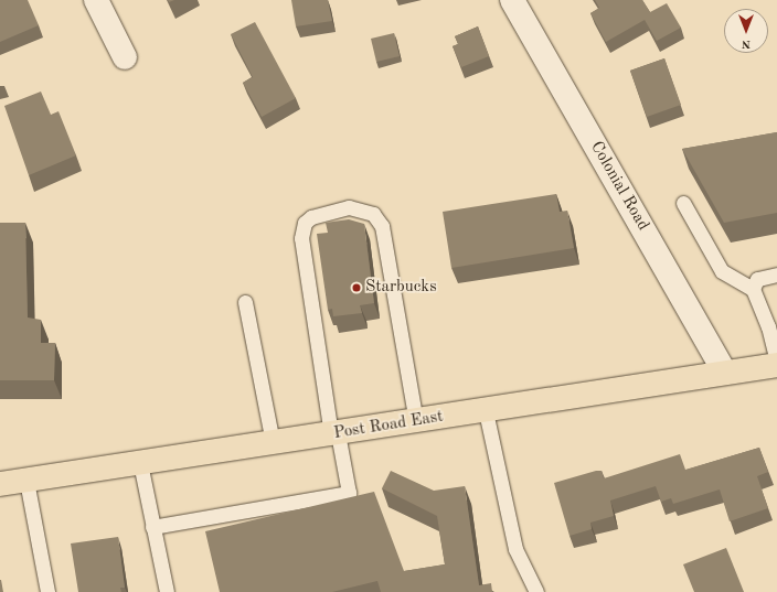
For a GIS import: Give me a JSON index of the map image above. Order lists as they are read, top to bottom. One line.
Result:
{"streets":{"main road":["Post Road East"],"street":["Colonial Road"]},"crossings":[["Colonial Road","Post Road East"]],"places":["Starbucks"],"north":"bottom"}
